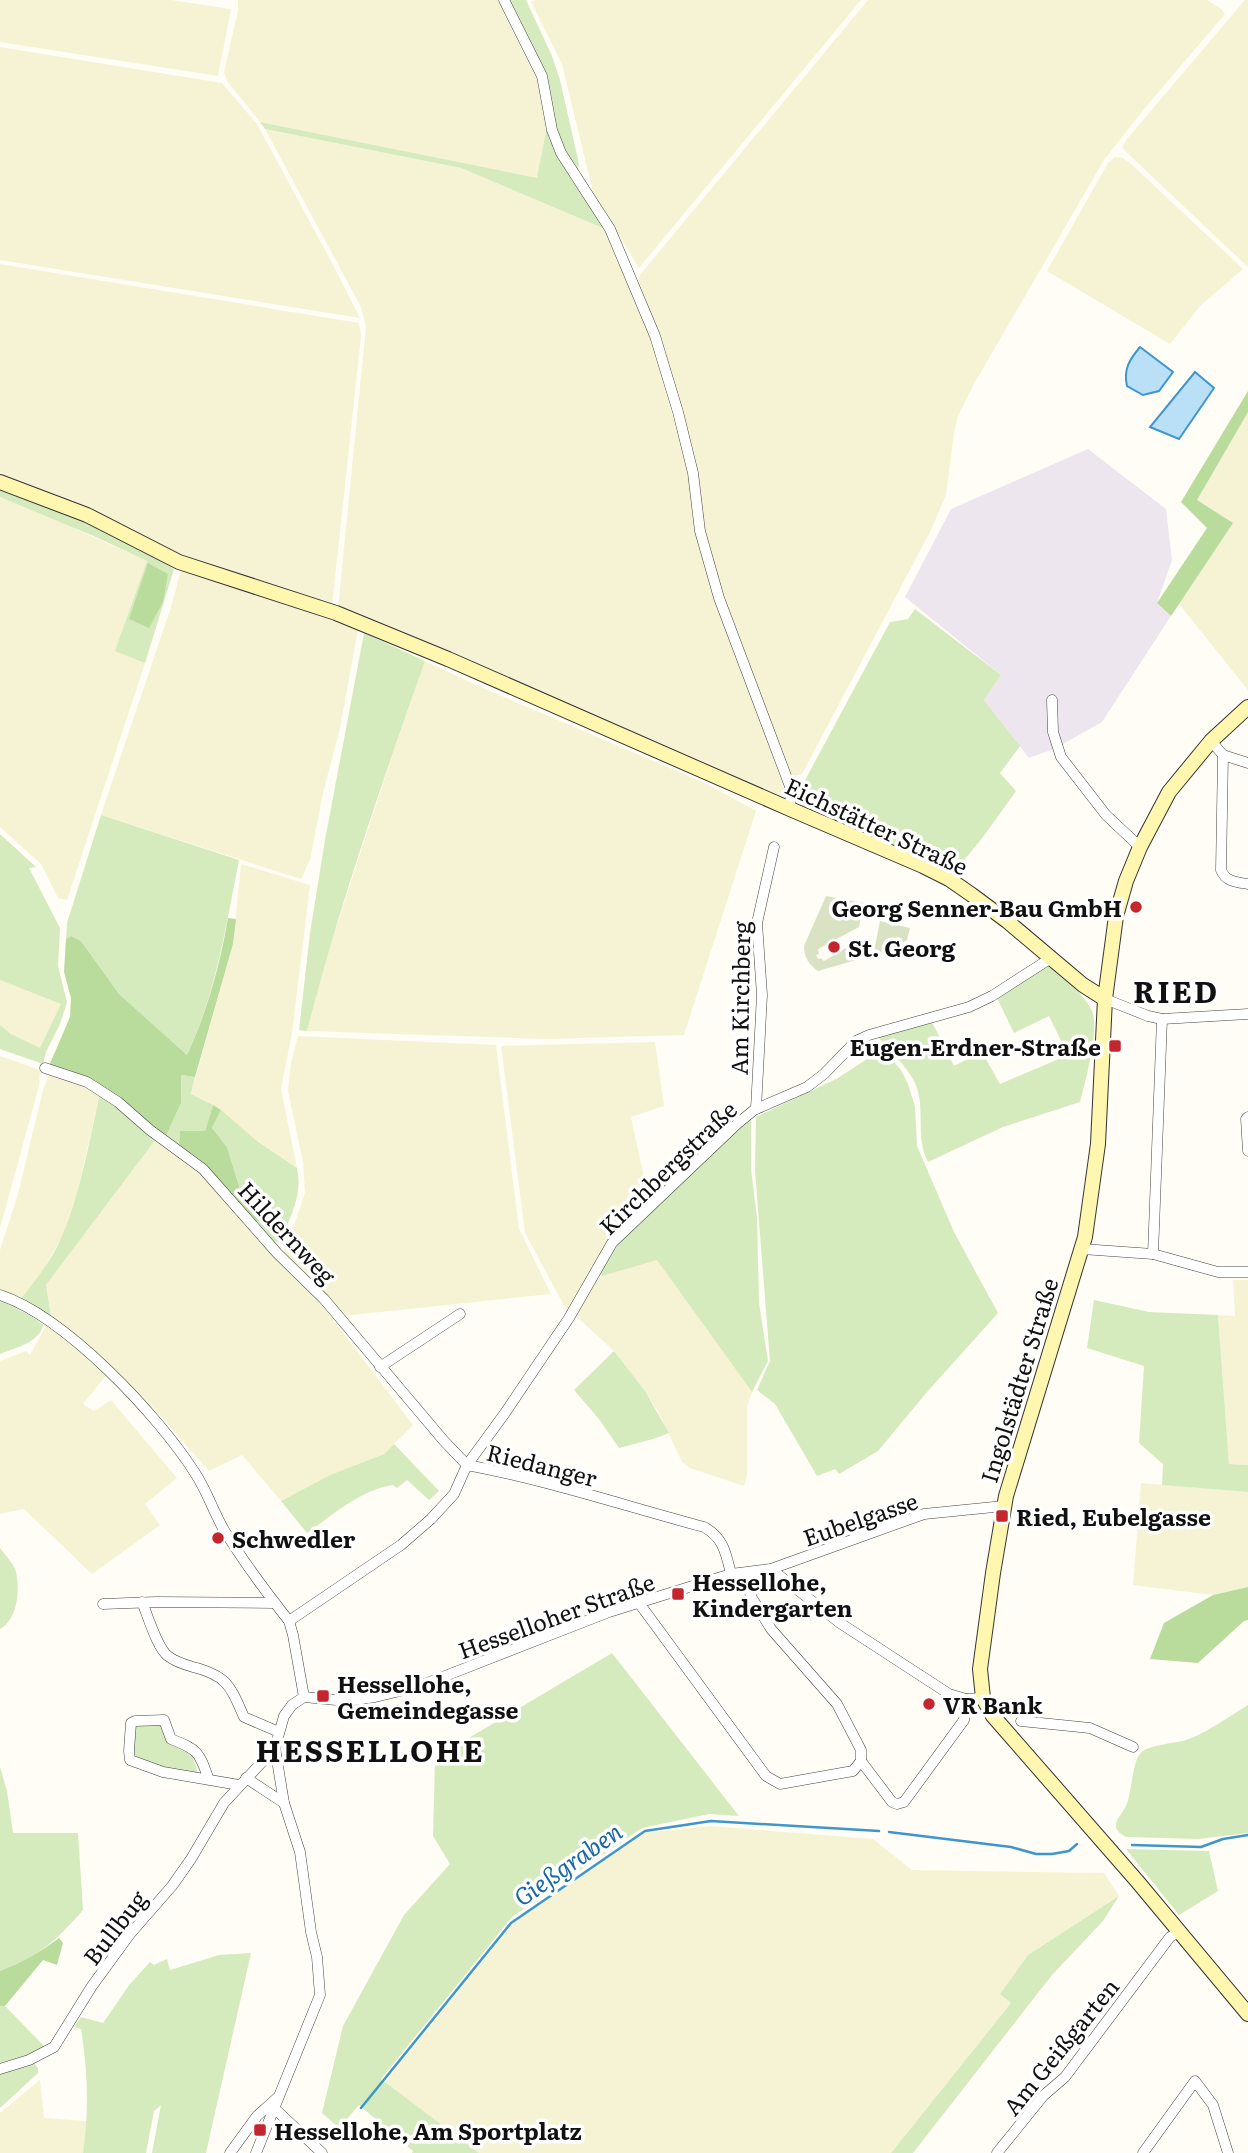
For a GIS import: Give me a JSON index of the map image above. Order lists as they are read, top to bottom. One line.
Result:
{"streets":{"main road":["Eichstätter Straße","Ingolstädter Straße"],"street":["Am Kirchberg","Kirchbergstraße","Hildernweg","Riedanger","Eubelgasse","Hesselloher Straße","Bullbug","Am Geißgarten"]},"crossings":[["Eichstätter Straße","Kirchbergstraße"],["Eichstätter Straße","Ingolstädter Straße"],["Am Kirchberg","Kirchbergstraße"],["Kirchbergstraße","Hildernweg"],["Kirchbergstraße","Riedanger"],["Hildernweg","Riedanger"],["Ingolstädter Straße","Eubelgasse"],["Ingolstädter Straße","Am Geißgarten"],["Riedanger","Hesselloher Straße"],["Eubelgasse","Hesselloher Straße"]],"districts":["RIED","HESSELLOHE"],"water":["Gießgraben"],"places":{"other":["Georg Senner-Bau GmbH","St. Georg","Schwedler","VR Bank"],"transit":["Eugen-Erdner-Straße","Ried, Eubelgasse","Hessellohe, Kindergarten","Hessellohe, Gemeindegasse","Hessellohe, Am Sportplatz"]}}
